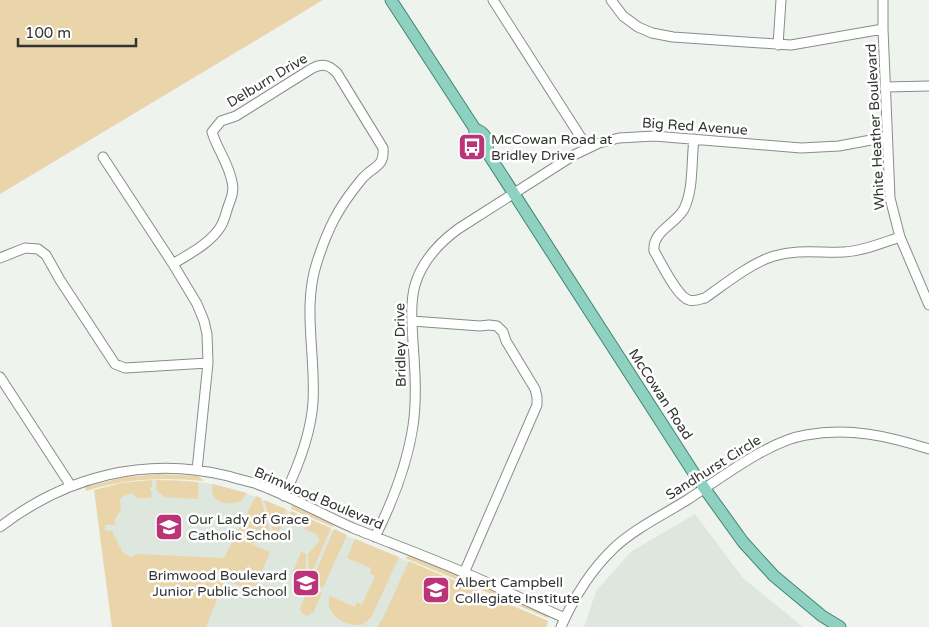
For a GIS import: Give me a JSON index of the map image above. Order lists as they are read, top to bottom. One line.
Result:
{"streets":{"main road":["McCowan Road"],"street":["Delburn Drive","Big Red Avenue","White Heather Boulevard","Bridley Drive","Sandhurst Circle","Brimwood Boulevard"]},"crossings":[["Delburn Drive","Brimwood Boulevard"],["Big Red Avenue","White Heather Boulevard"],["Big Red Avenue","Bridley Drive"],["Big Red Avenue","McCowan Road"],["Bridley Drive","McCowan Road"],["Bridley Drive","Brimwood Boulevard"],["McCowan Road","Sandhurst Circle"],["Sandhurst Circle","Brimwood Boulevard"]],"places":{"bus stop":["McCowan Road at Bridley Drive"],"school or university":["Our Lady of Grace Catholic School","Brimwood Boulevard Junior Public School","Albert Campbell Collegiate Institute"]},"scale_bar":"100 m"}
